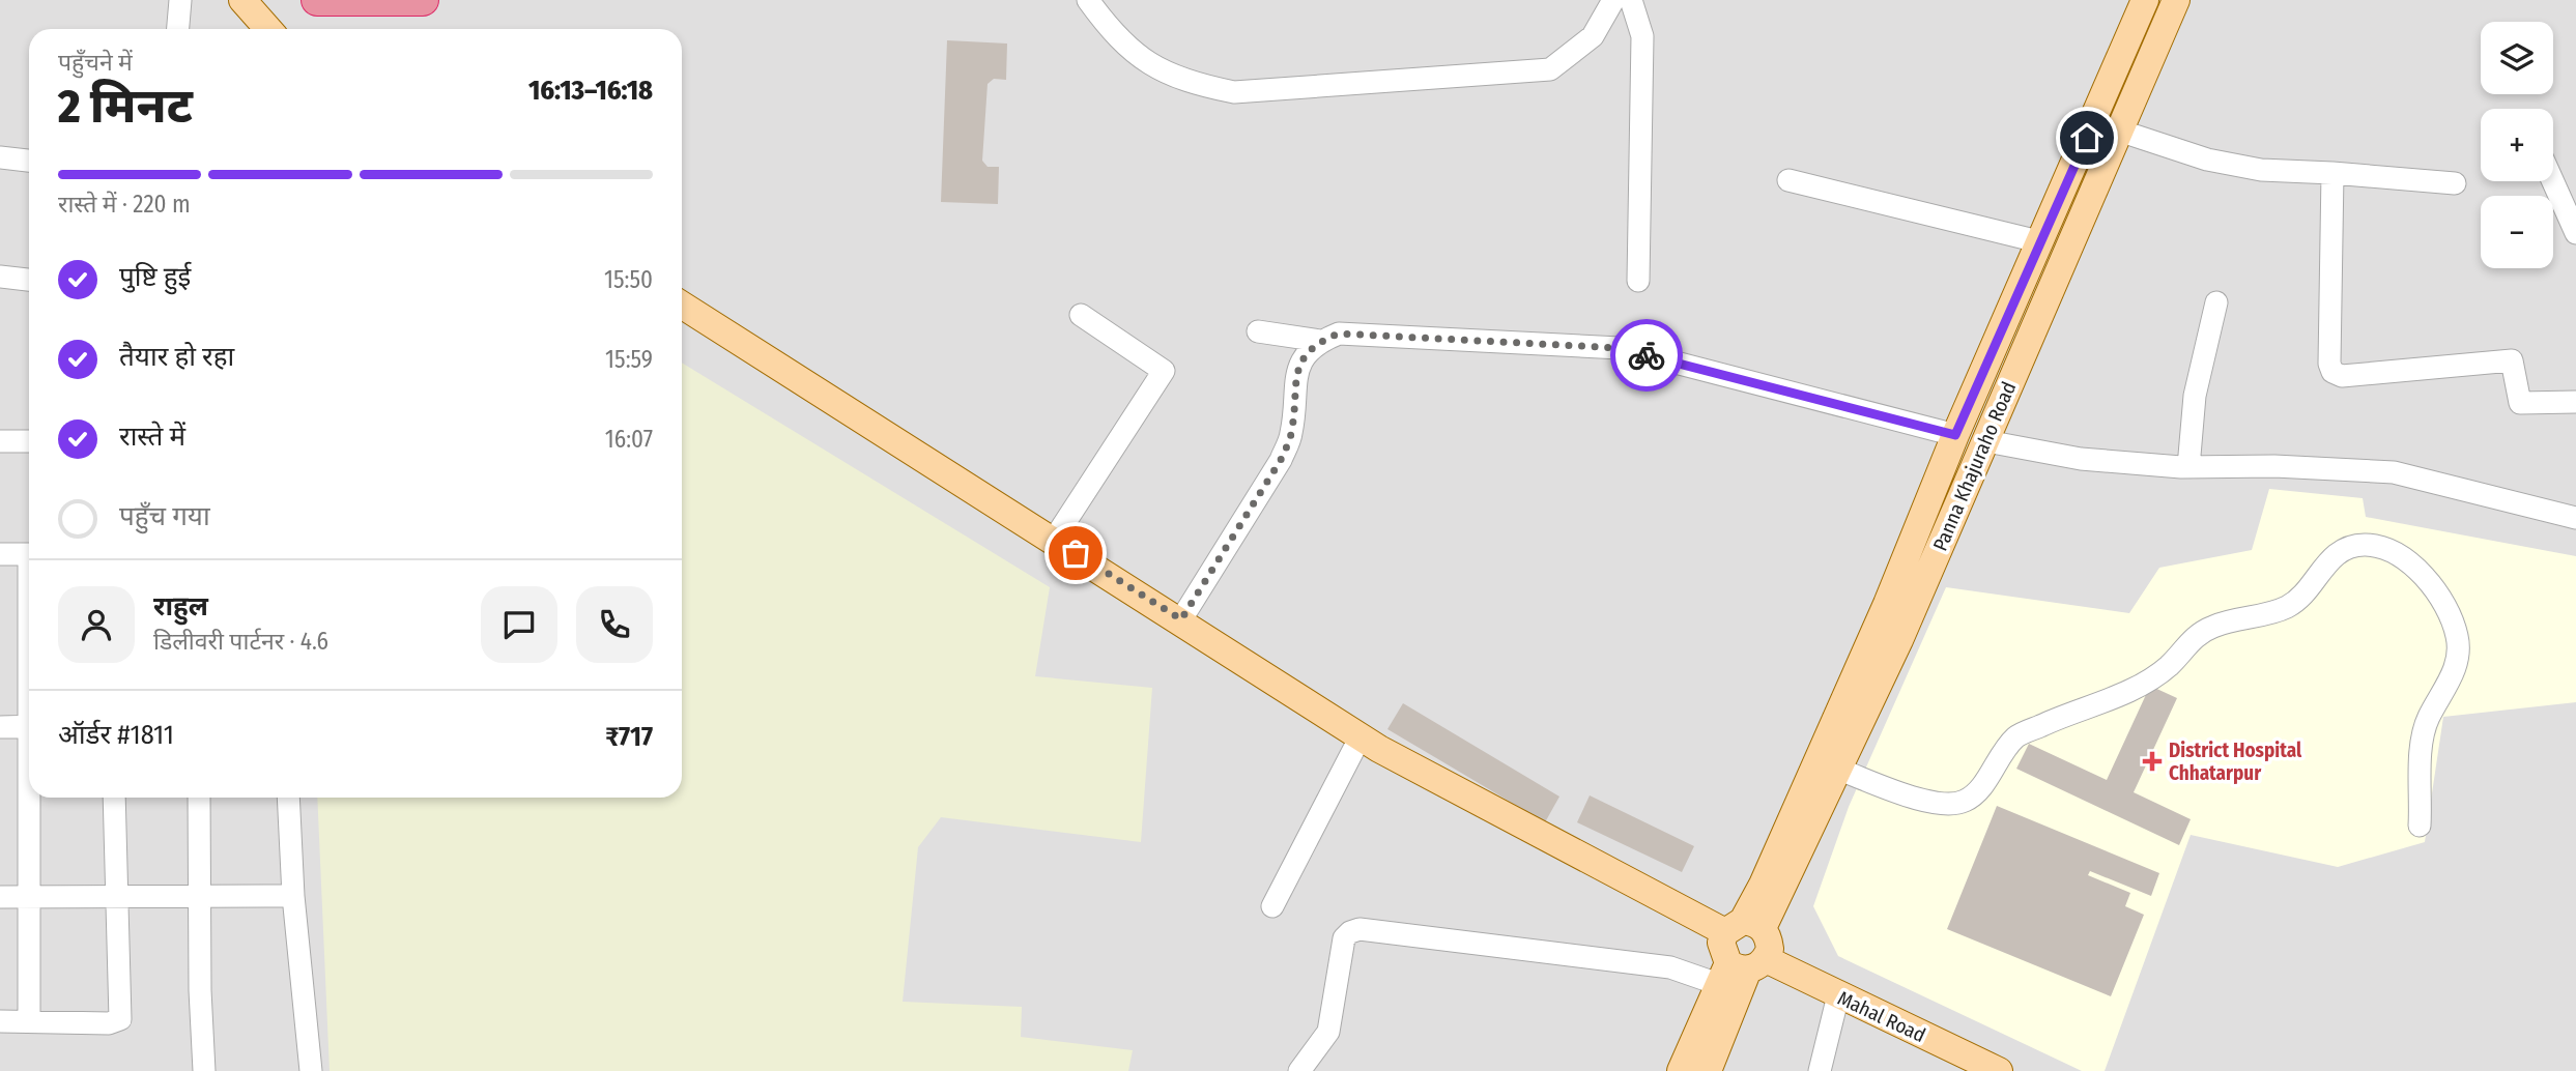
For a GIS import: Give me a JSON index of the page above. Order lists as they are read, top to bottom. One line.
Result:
{"streets":{"main road":["Panna Khajuraho Road","Mahal Road"]},"crossings":[["Panna Khajuraho Road","Mahal Road"]],"places":{"health":["District Hospital Chhatarpur"]},"page":{"map_buttons":["+","−"],"heading":["2 मिनट","पहुँचने में","16:13–16:18"],"panel":["राहुल","डिलीवरी पार्टनर · 4.6","ऑर्डर #1811","₹717"],"bar":"रास्ते में · 220 m","list":[["पुष्टि हुई","15:50"],["तैयार हो रहा","15:59"],["रास्ते में","16:07"],"पहुँच गया"]}}
